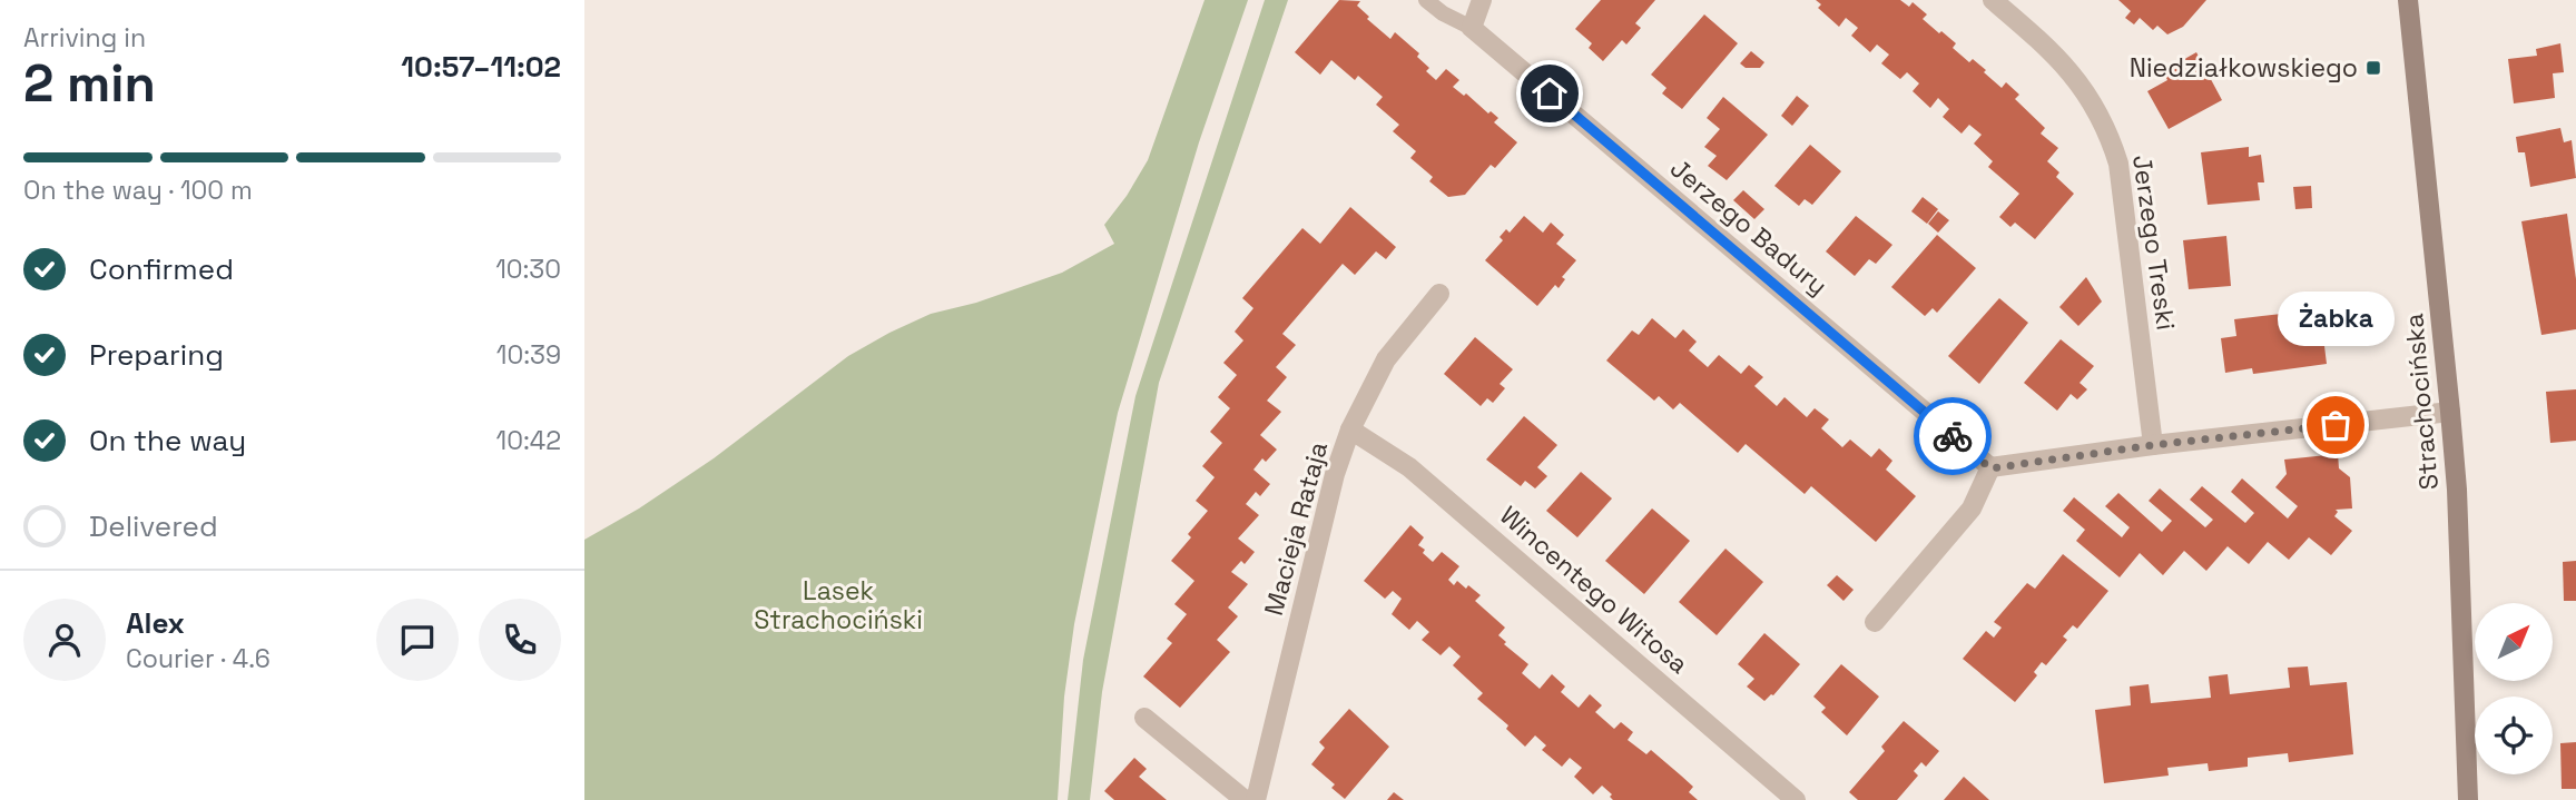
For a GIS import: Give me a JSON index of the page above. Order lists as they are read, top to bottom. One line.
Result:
{"streets":{"main road":["Strachocińska"],"street":["Jerzego Badury","Jerzego Treski","Macieja Rataja","Wincentego Witosa"]},"crossings":[["Macieja Rataja","Wincentego Witosa"]],"parks":["Lasek Strachociński"],"places":{"transit":["Niedziałkowskiego"],"other":["Żabka"]},"north":"top right","page":{"heading":["2 min","Arriving in","10:57–11:02"],"panel":["Alex","Courier · 4.6"],"bar":"On the way · 100 m","list":[["Confirmed","10:30"],["Preparing","10:39"],["On the way","10:42"],"Delivered"],"bubble":"Żabka"}}
